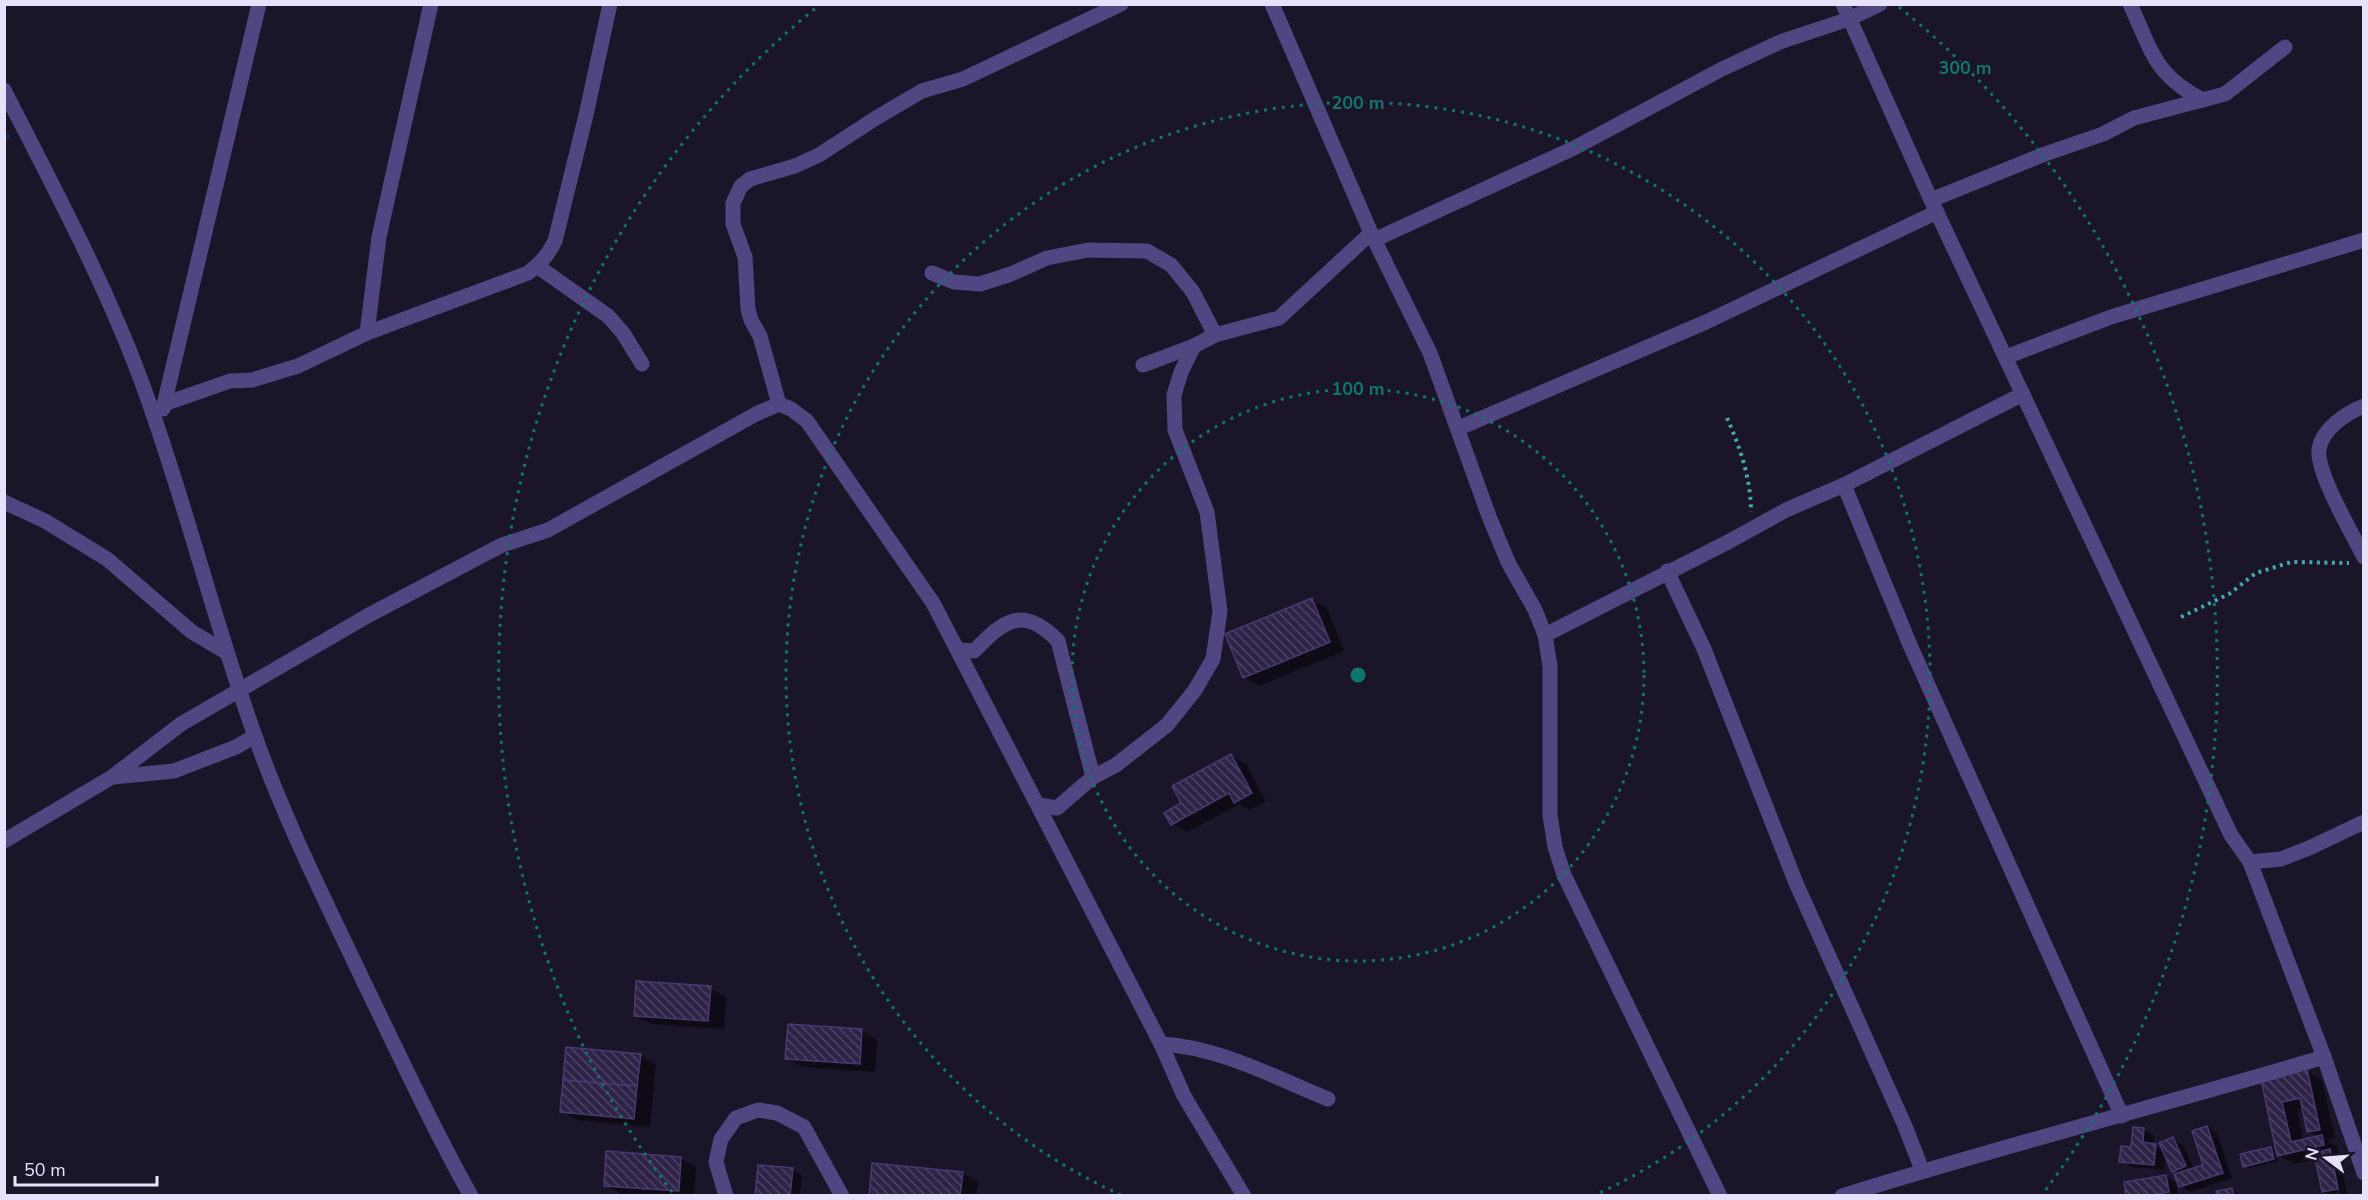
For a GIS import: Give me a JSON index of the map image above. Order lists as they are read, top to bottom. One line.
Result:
{"scale_bar":"50 m","north":"left","rings":["300 m","200 m","100 m"]}
